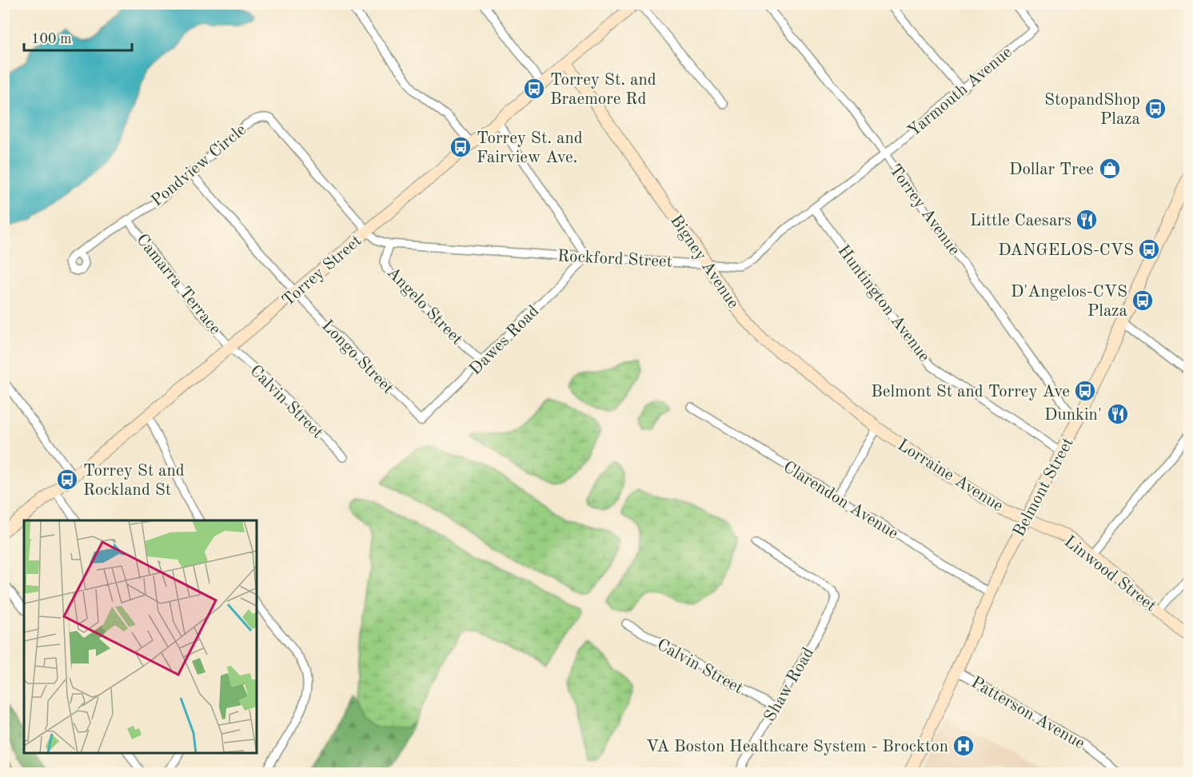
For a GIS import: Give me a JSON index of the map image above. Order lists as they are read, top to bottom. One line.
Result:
{"streets":{"main road":["Bigney Avenue","Torrey Street","Lorraine Avenue","Belmont Street","Linwood Street"],"street":["Yarmouth Avenue","Pondview Circle","Torrey Avenue","Rockford Street","Camarra Terrace","Huntington Avenue","Angelo Street","Dawes Road","Longo Street","Calvin Street","Clarendon Avenue","Shaw Road","Patterson Avenue"]},"crossings":[["Yarmouth Avenue","Torrey Avenue"],["Yarmouth Avenue","Rockford Street"],["Pondview Circle","Rockford Street"],["Pondview Circle","Torrey Street"],["Pondview Circle","Camarra Terrace"],["Pondview Circle","Longo Street"],["Torrey Avenue","Rockford Street"],["Torrey Avenue","Belmont Street"],["Rockford Street","Bigney Avenue"],["Rockford Street","Torrey Street"],["Rockford Street","Huntington Avenue"],["Rockford Street","Angelo Street"],["Rockford Street","Dawes Road"],["Bigney Avenue","Torrey Street"],["Bigney Avenue","Lorraine Avenue"],["Torrey Street","Camarra Terrace"],["Torrey Street","Longo Street"],["Torrey Street","Calvin Street"],["Camarra Terrace","Calvin Street"],["Huntington Avenue","Belmont Street"],["Angelo Street","Dawes Road"],["Dawes Road","Longo Street"],["Calvin Street","Shaw Road"],["Lorraine Avenue","Belmont Street"],["Lorraine Avenue","Linwood Street"],["Belmont Street","Clarendon Avenue"],["Belmont Street","Linwood Street"],["Belmont Street","Patterson Avenue"]],"places":{"bus stop":["Torrey St. and Braemore Rd","StopandShop Plaza","Torrey St. and Fairview Ave.","DANGELOS-CVS","D'Angelos-CVS Plaza","Belmont St and Torrey Ave","Torrey St and Rockland St"],"shop":["Dollar Tree"],"restaurant":["Little Caesars","Dunkin'"],"hospital":["VA Boston Healthcare System - Brockton"]},"scale_bar":"100 m"}
